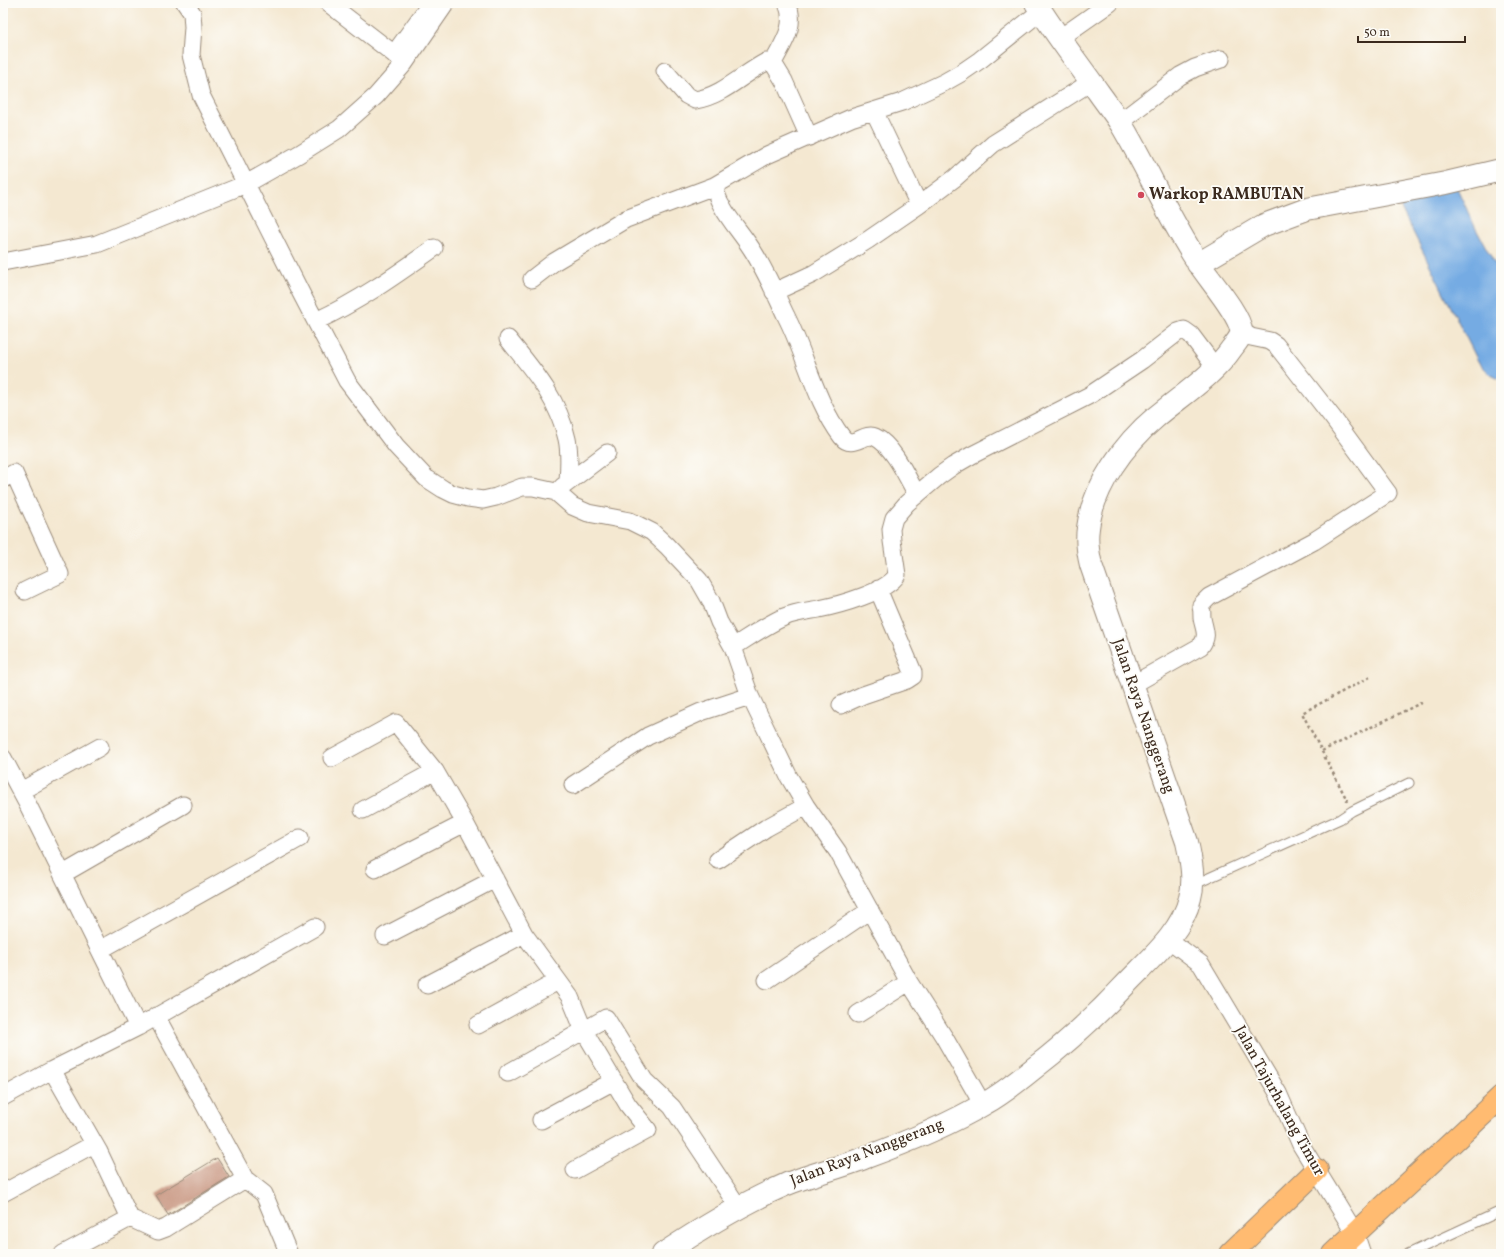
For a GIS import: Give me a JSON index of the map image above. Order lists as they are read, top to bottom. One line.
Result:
{"streets":{"street":["Jalan Raya Nanggerang","Jalan Tajurhalang Timur"]},"crossings":[["Jalan Raya Nanggerang","Jalan Tajurhalang Timur"]],"places":["Warkop RAMBUTAN"],"scale_bar":"50 m"}
